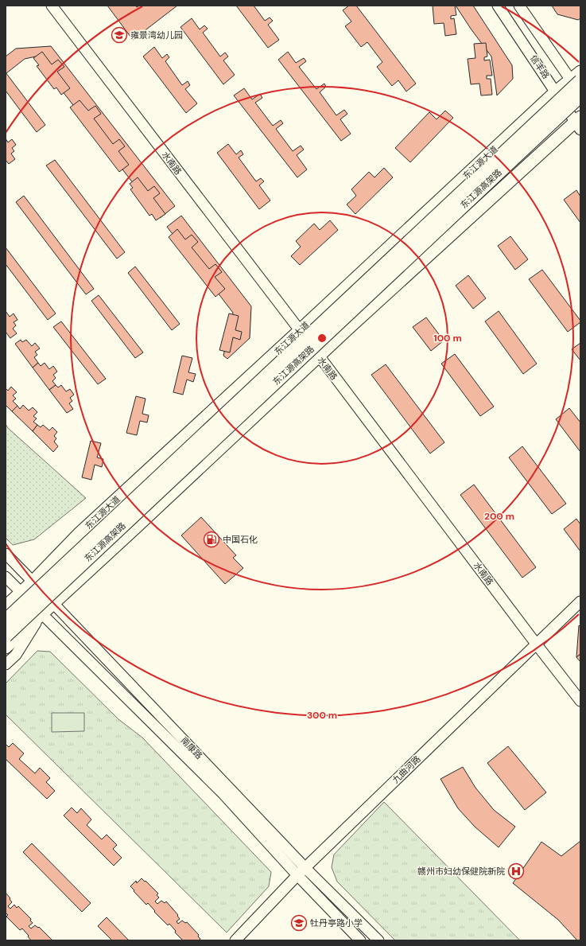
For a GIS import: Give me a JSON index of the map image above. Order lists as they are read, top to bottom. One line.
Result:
{"streets":{"highway":["东江源高架路"],"main road":["东江源大道"],"street":["信丰路","水南路","南康路","九曲河路"]},"crossings":[["信丰路","东江源大道"],["信丰路","东江源高架路"],["东江源大道","水南路"],["东江源大道","东江源高架路"],["东江源大道","南康路"],["水南路","九曲河路"],["南康路","九曲河路"]],"places":{"school or university":["雍景湾幼儿园","牡丹亭路小学"],"fuel station":["中国石化"],"hospital":["赣州市妇幼保健院新院"]},"rings":["100 m","200 m","300 m"]}
